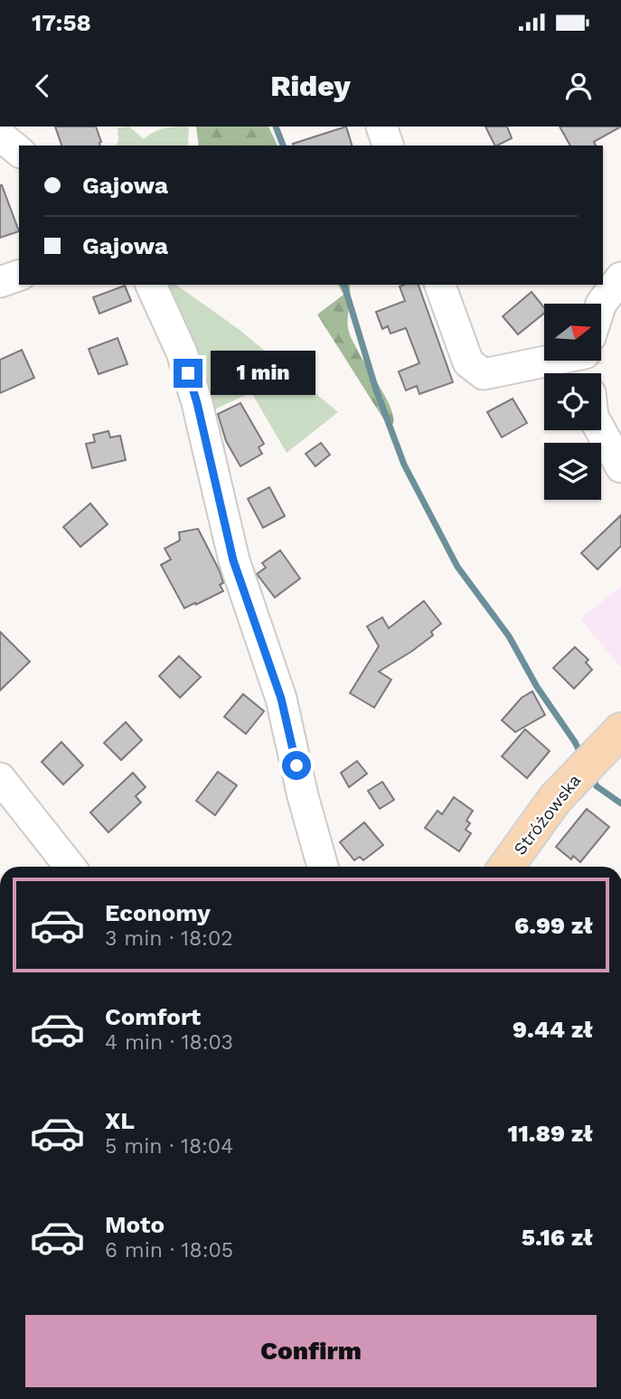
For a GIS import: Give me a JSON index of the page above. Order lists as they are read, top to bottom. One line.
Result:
{"streets":{"main road":["Stróżowska"]},"north":"right","page":{"status":"17:58","header":"Ridey","banner":["Gajowa","Gajowa"],"bubble":"1 min","list":[{"name":"Economy","note":"3 min · 18:02","value":"6.99 zł"},{"name":"Comfort","note":"4 min · 18:03","value":"9.44 zł"},{"name":"XL","note":"5 min · 18:04","value":"11.89 zł"},{"name":"Moto","note":"6 min · 18:05","value":"5.16 zł"}],"buttons":"Confirm"}}
